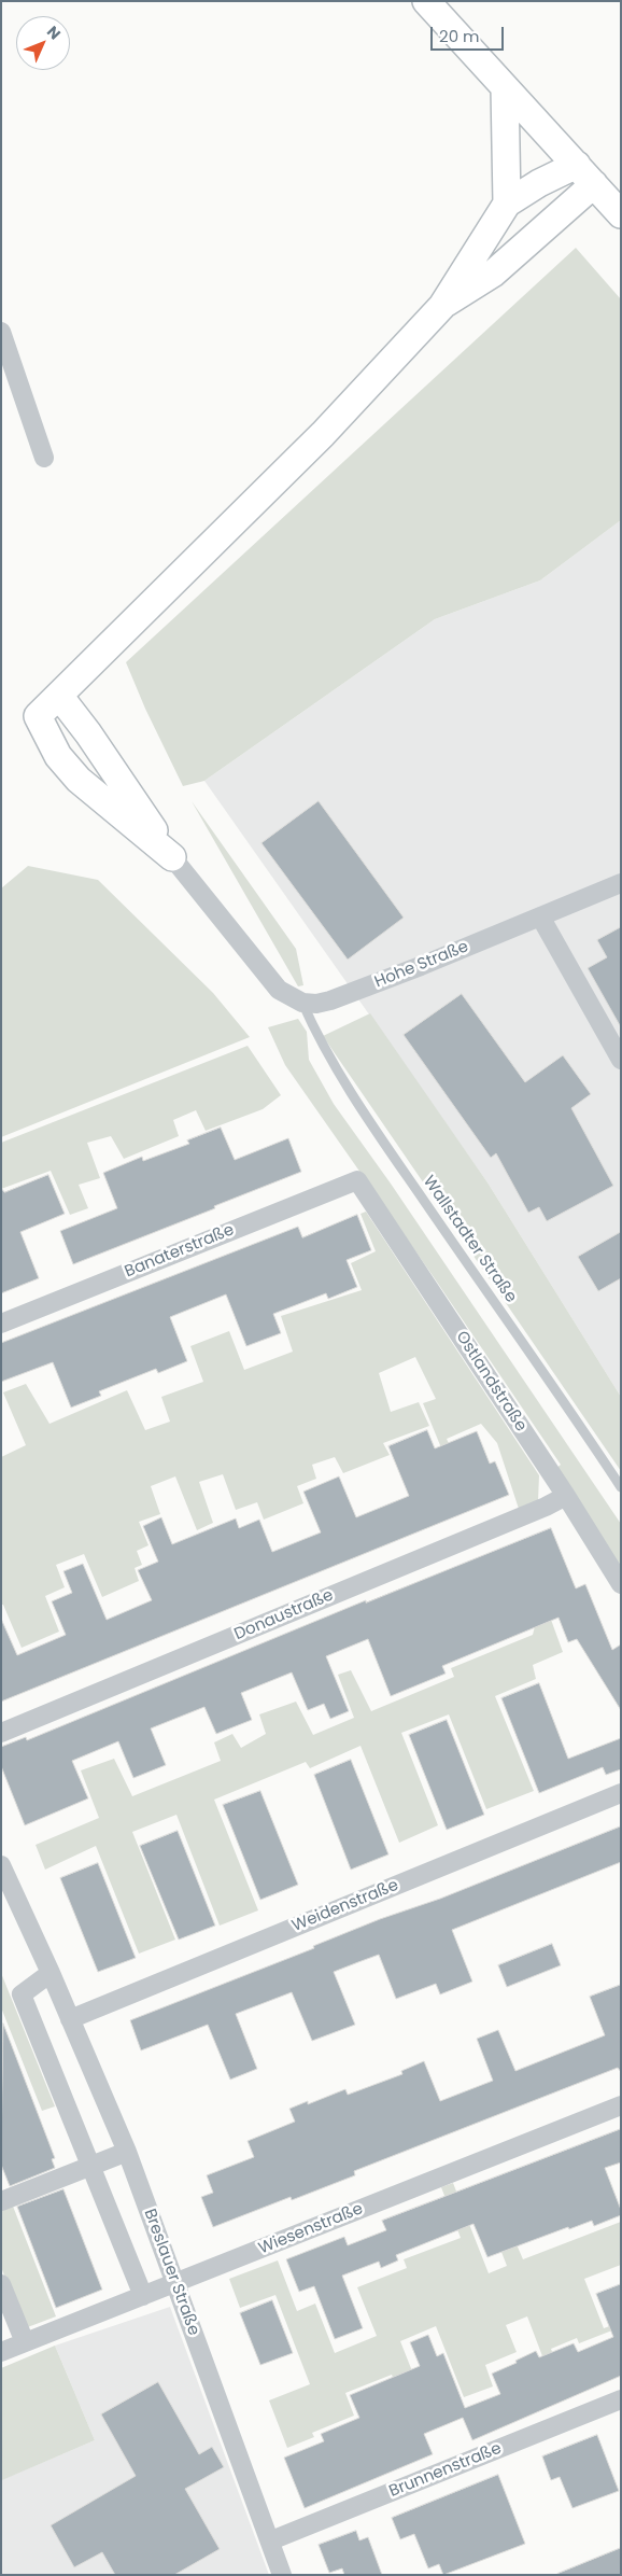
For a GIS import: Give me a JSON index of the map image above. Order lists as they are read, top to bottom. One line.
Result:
{"streets":{"street":["Hohe Straße","Banaterstraße","Ostlandstraße","Donaustraße","Weidenstraße","Wiesenstraße","Breslauer Straße","Brunnenstraße"],"lane":["Wallstadter Straße"]},"crossings":[["Hohe Straße","Wallstadter Straße"],["Banaterstraße","Ostlandstraße"],["Ostlandstraße","Donaustraße"],["Weidenstraße","Breslauer Straße"],["Wiesenstraße","Breslauer Straße"],["Breslauer Straße","Brunnenstraße"]],"scale_bar":"20 m","north":"top right"}
